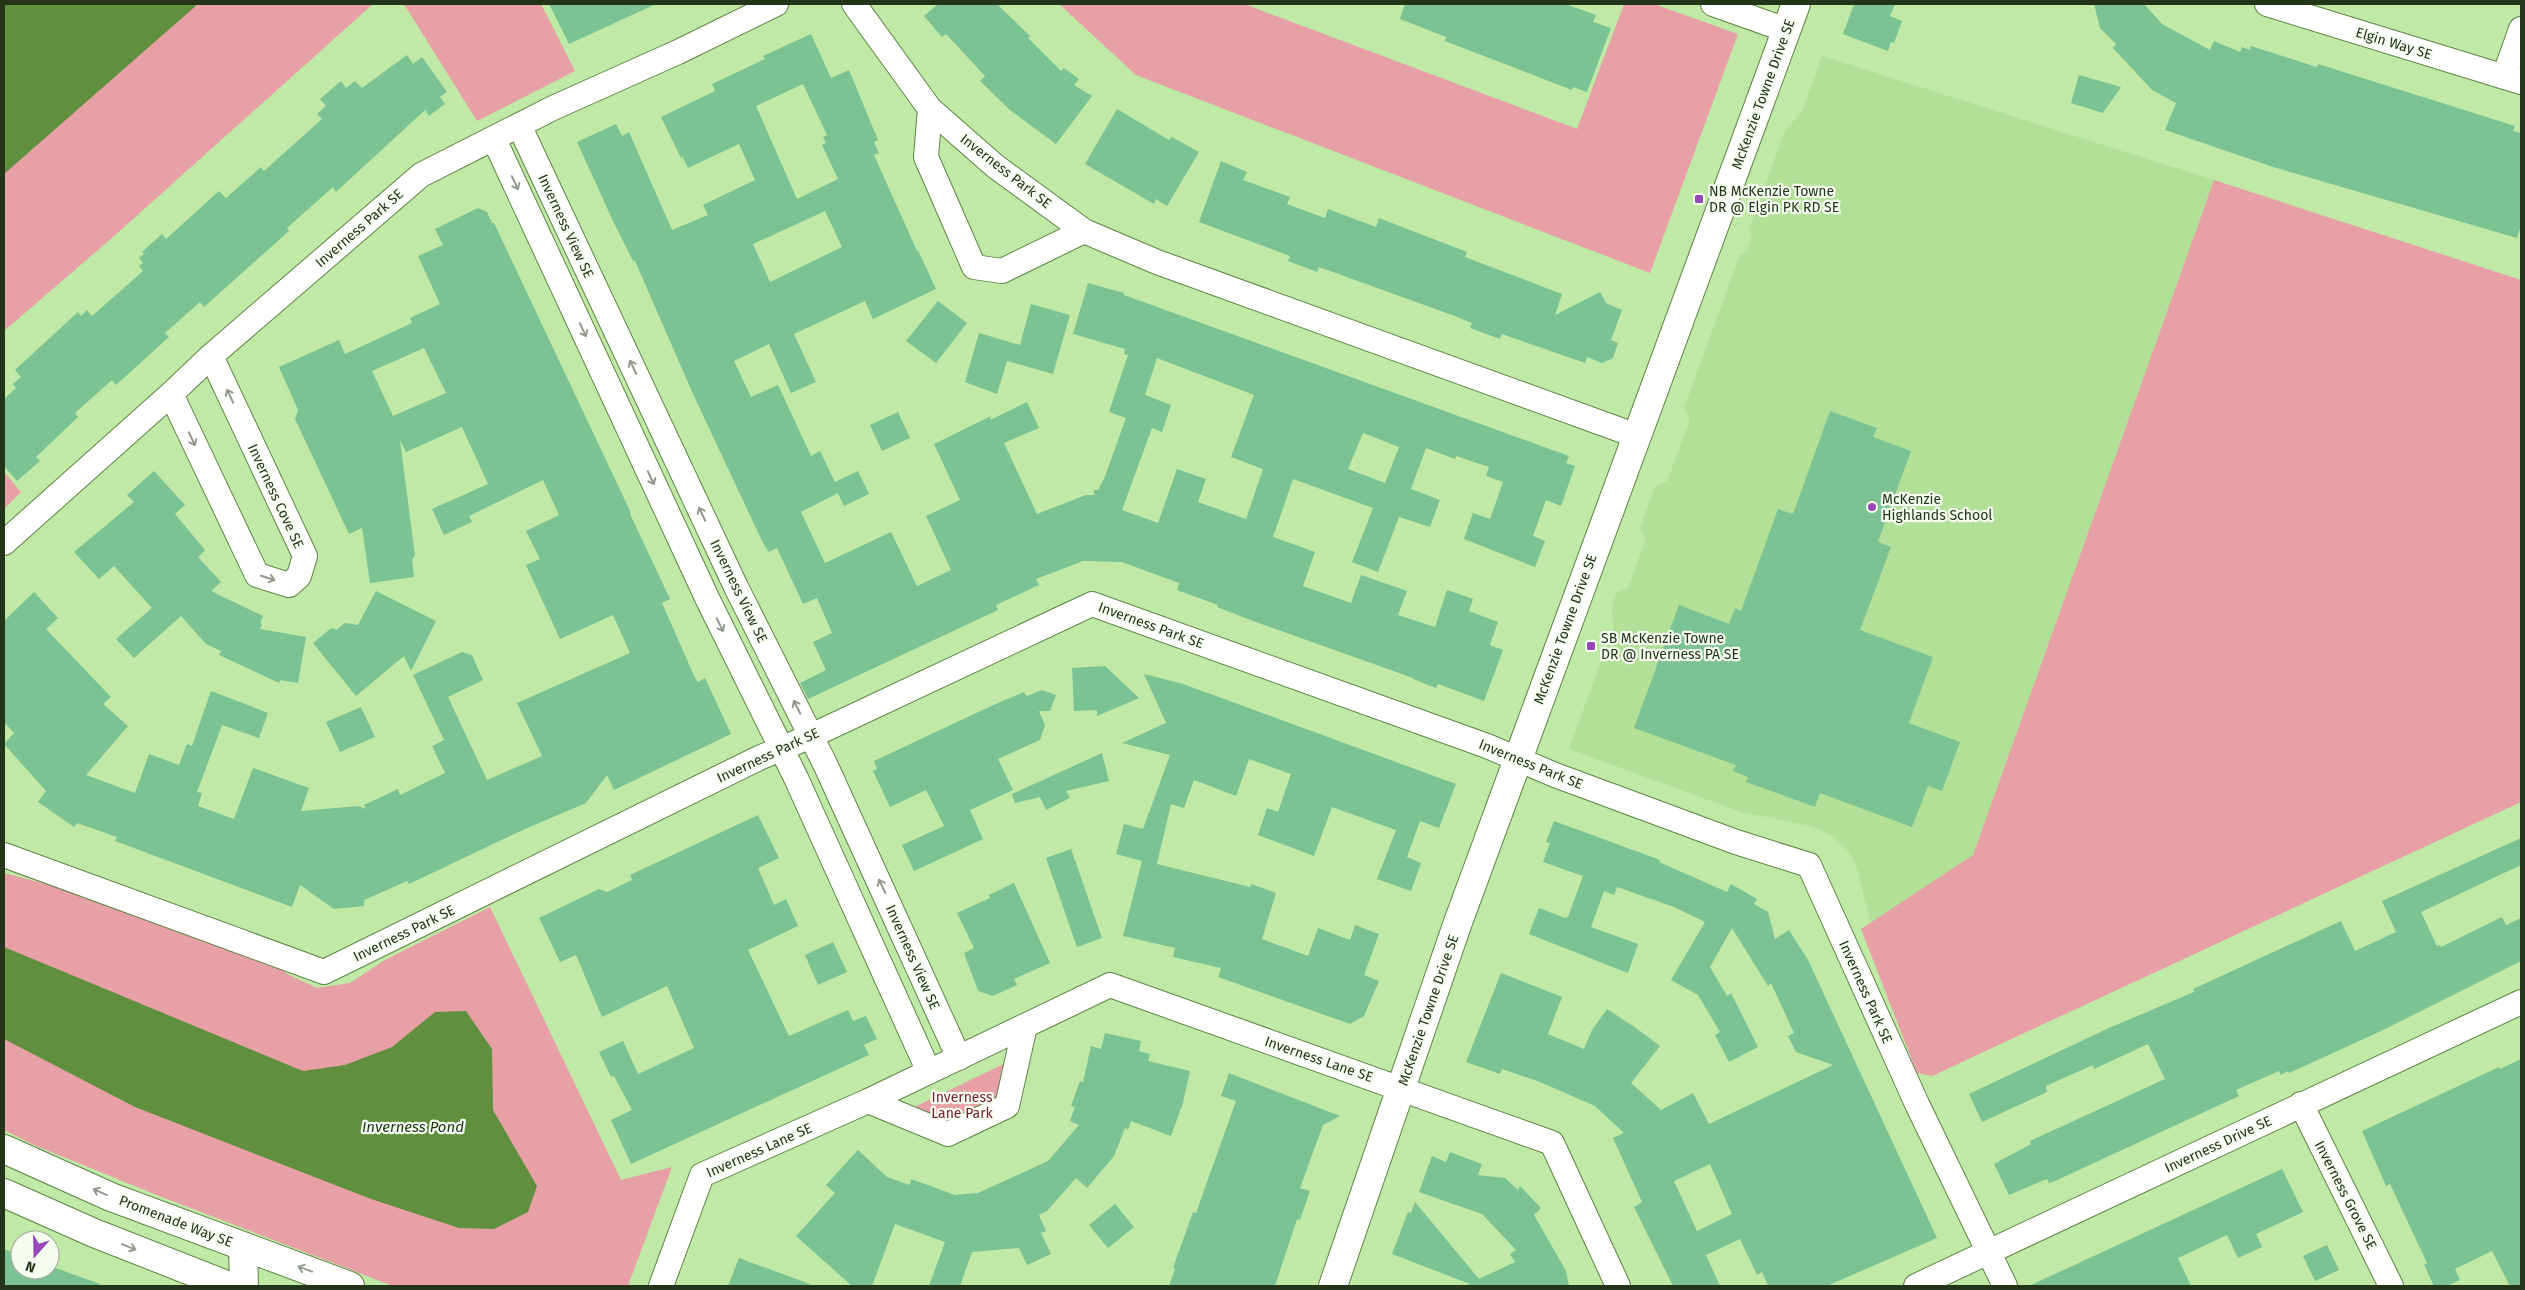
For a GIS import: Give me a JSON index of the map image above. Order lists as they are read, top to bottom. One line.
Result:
{"streets":{"street":["Elgin Way SE","McKenzie Towne Drive SE","Inverness Park SE","Inverness View SE","Inverness Cove SE","Inverness Lane SE","Inverness Drive SE","Inverness Grove SE","Promenade Way SE"]},"crossings":[["McKenzie Towne Drive SE","Inverness Park SE"],["McKenzie Towne Drive SE","Inverness Lane SE"],["Inverness Park SE","Inverness View SE"],["Inverness Park SE","Inverness Cove SE"],["Inverness Park SE","Inverness Drive SE"],["Inverness View SE","Inverness Lane SE"],["Inverness Drive SE","Inverness Grove SE"]],"water":["Inverness Pond"],"parks":["Inverness Lane Park"],"places":{"transit":["NB McKenzie Towne DR @ Elgin PK RD SE","SB McKenzie Towne DR @ Inverness PA SE"],"other":["McKenzie Highlands School"]},"north":"bottom"}
